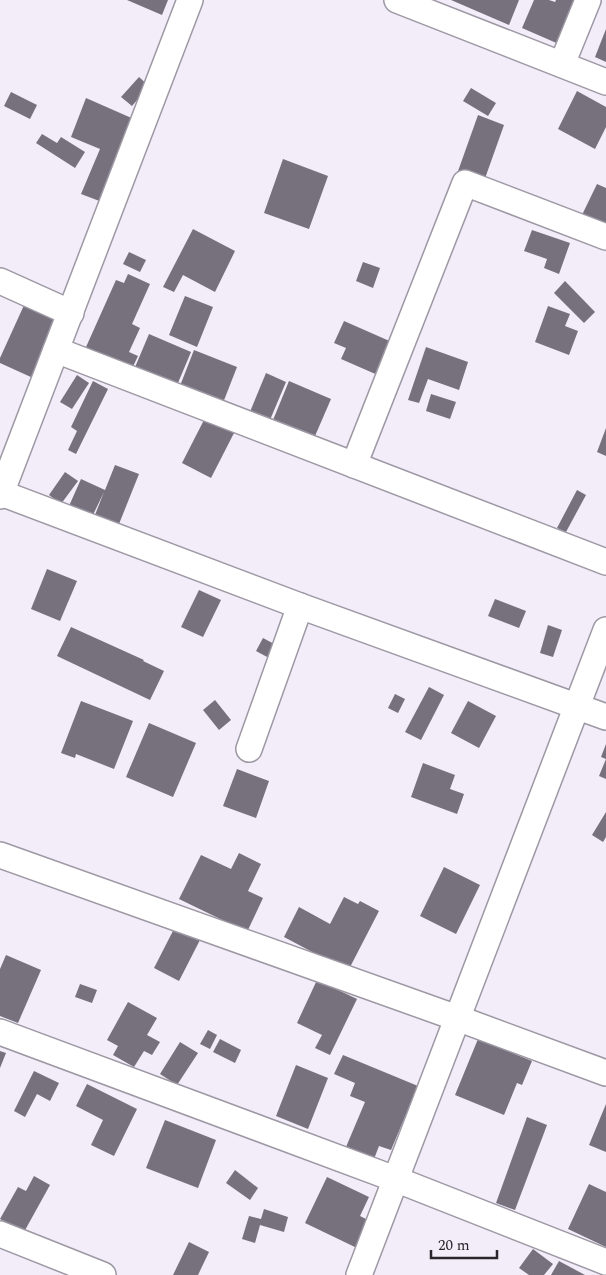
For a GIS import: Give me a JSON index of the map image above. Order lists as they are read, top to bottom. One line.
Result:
{"scale_bar":"20 m"}
